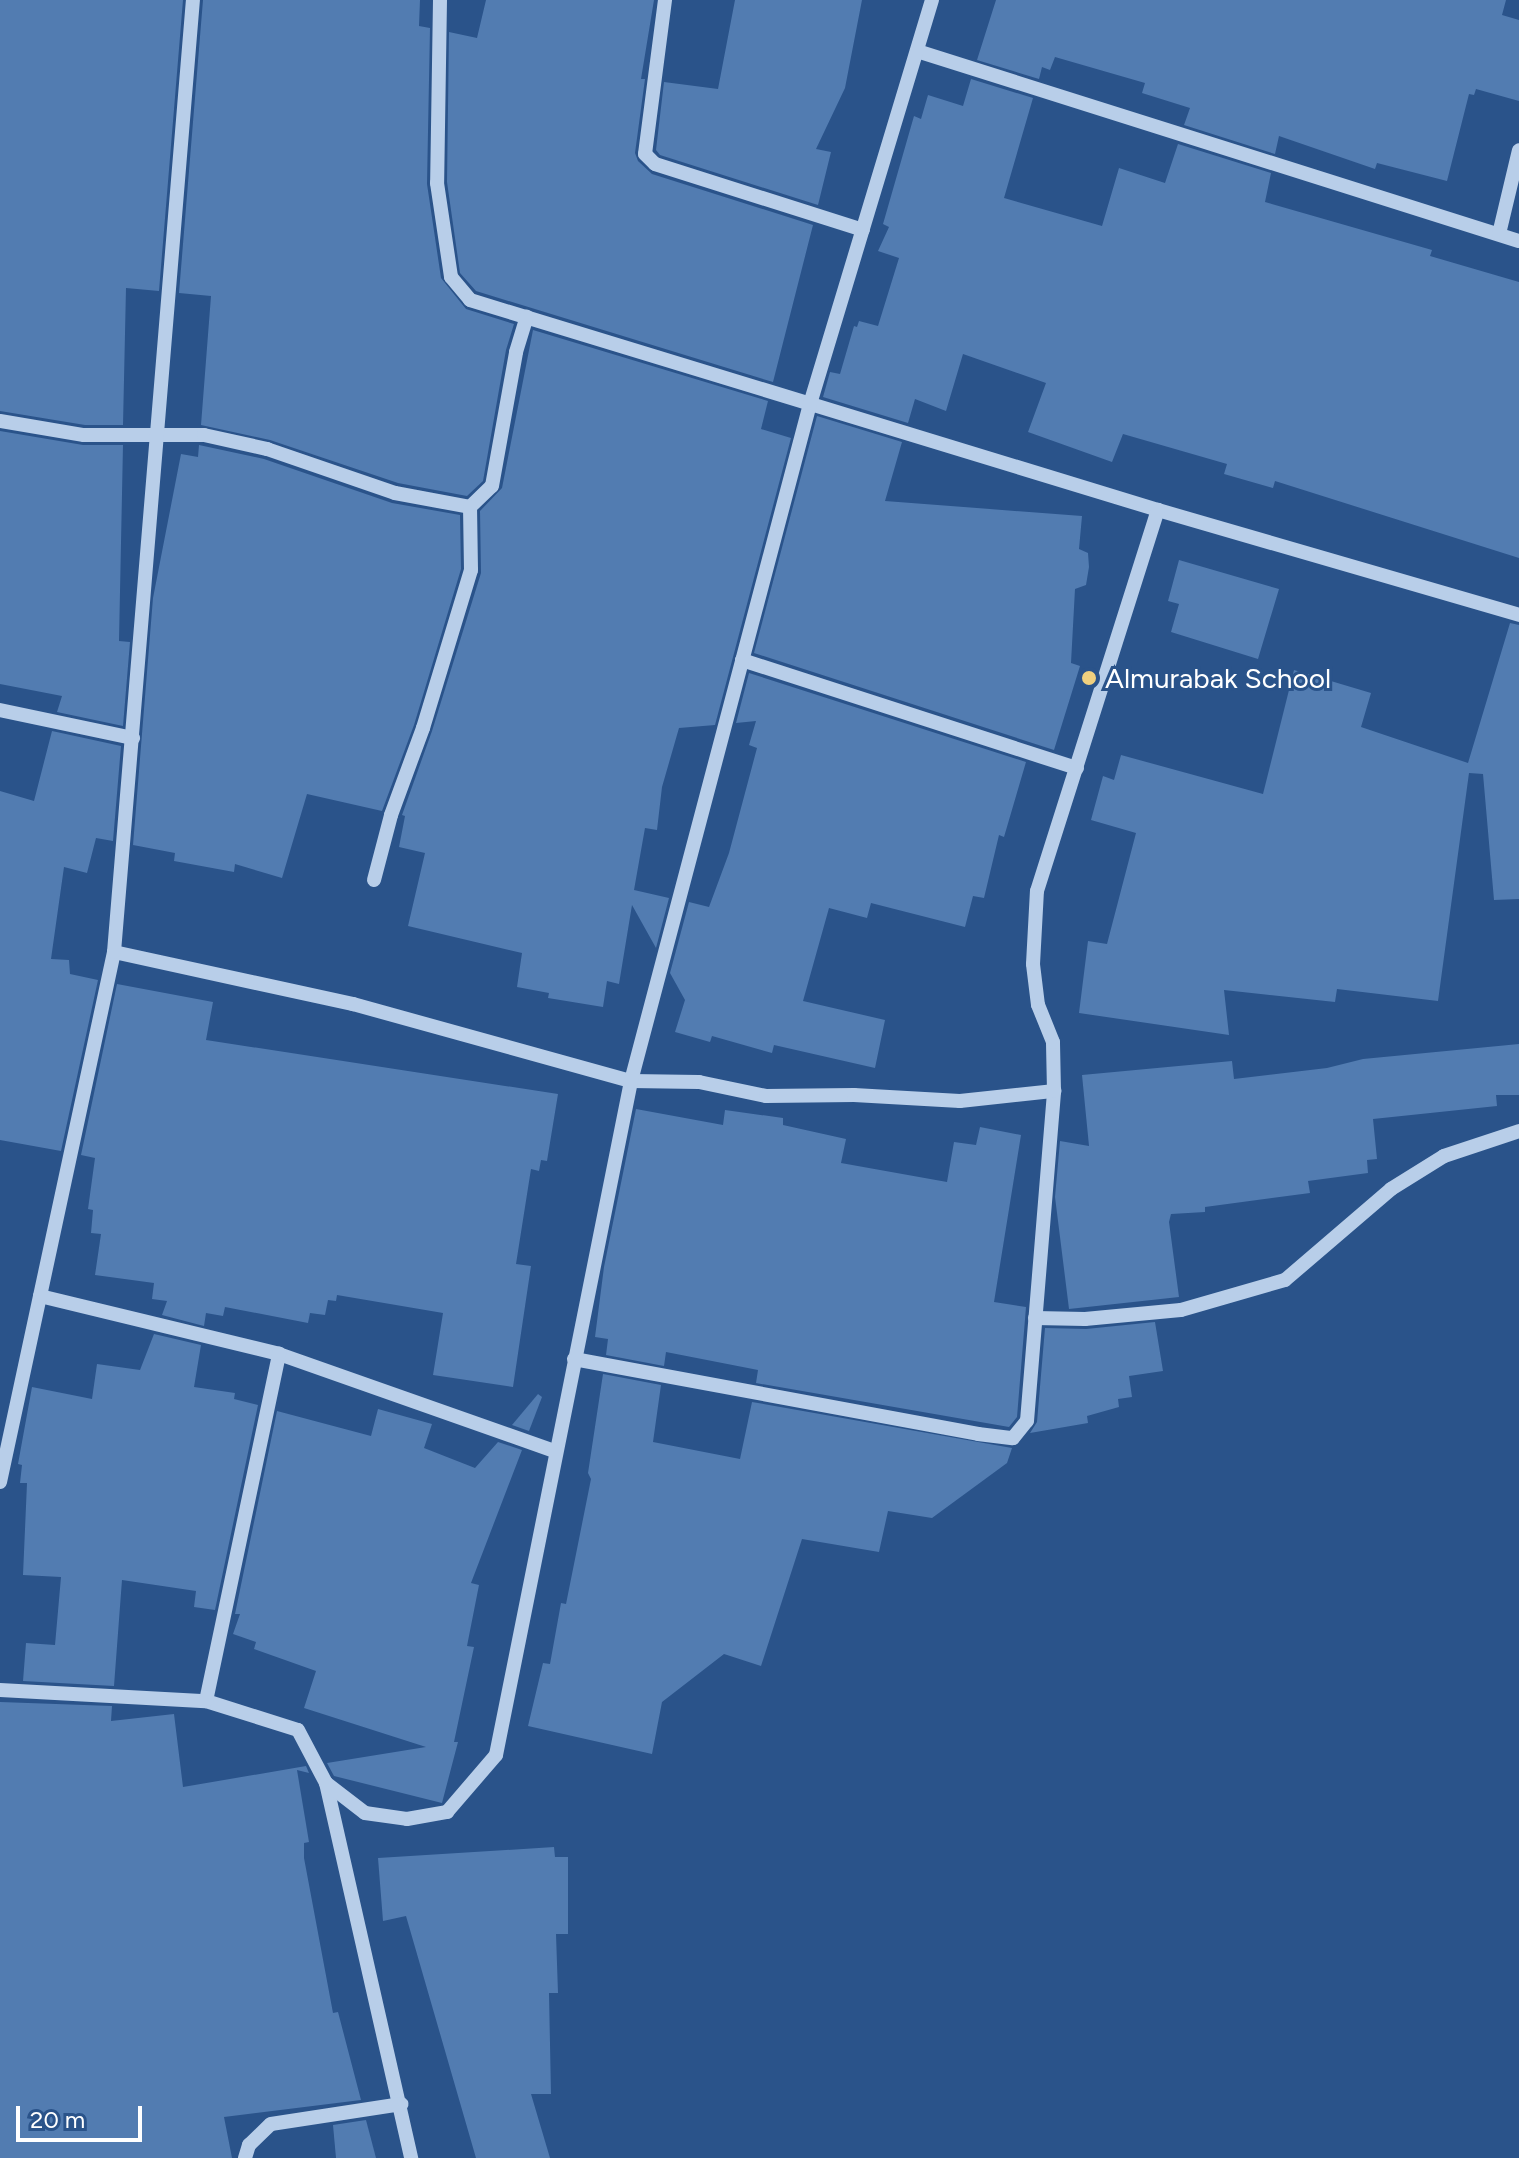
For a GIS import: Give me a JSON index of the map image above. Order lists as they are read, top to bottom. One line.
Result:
{"places":["Almurabak School"],"scale_bar":"20 m"}
